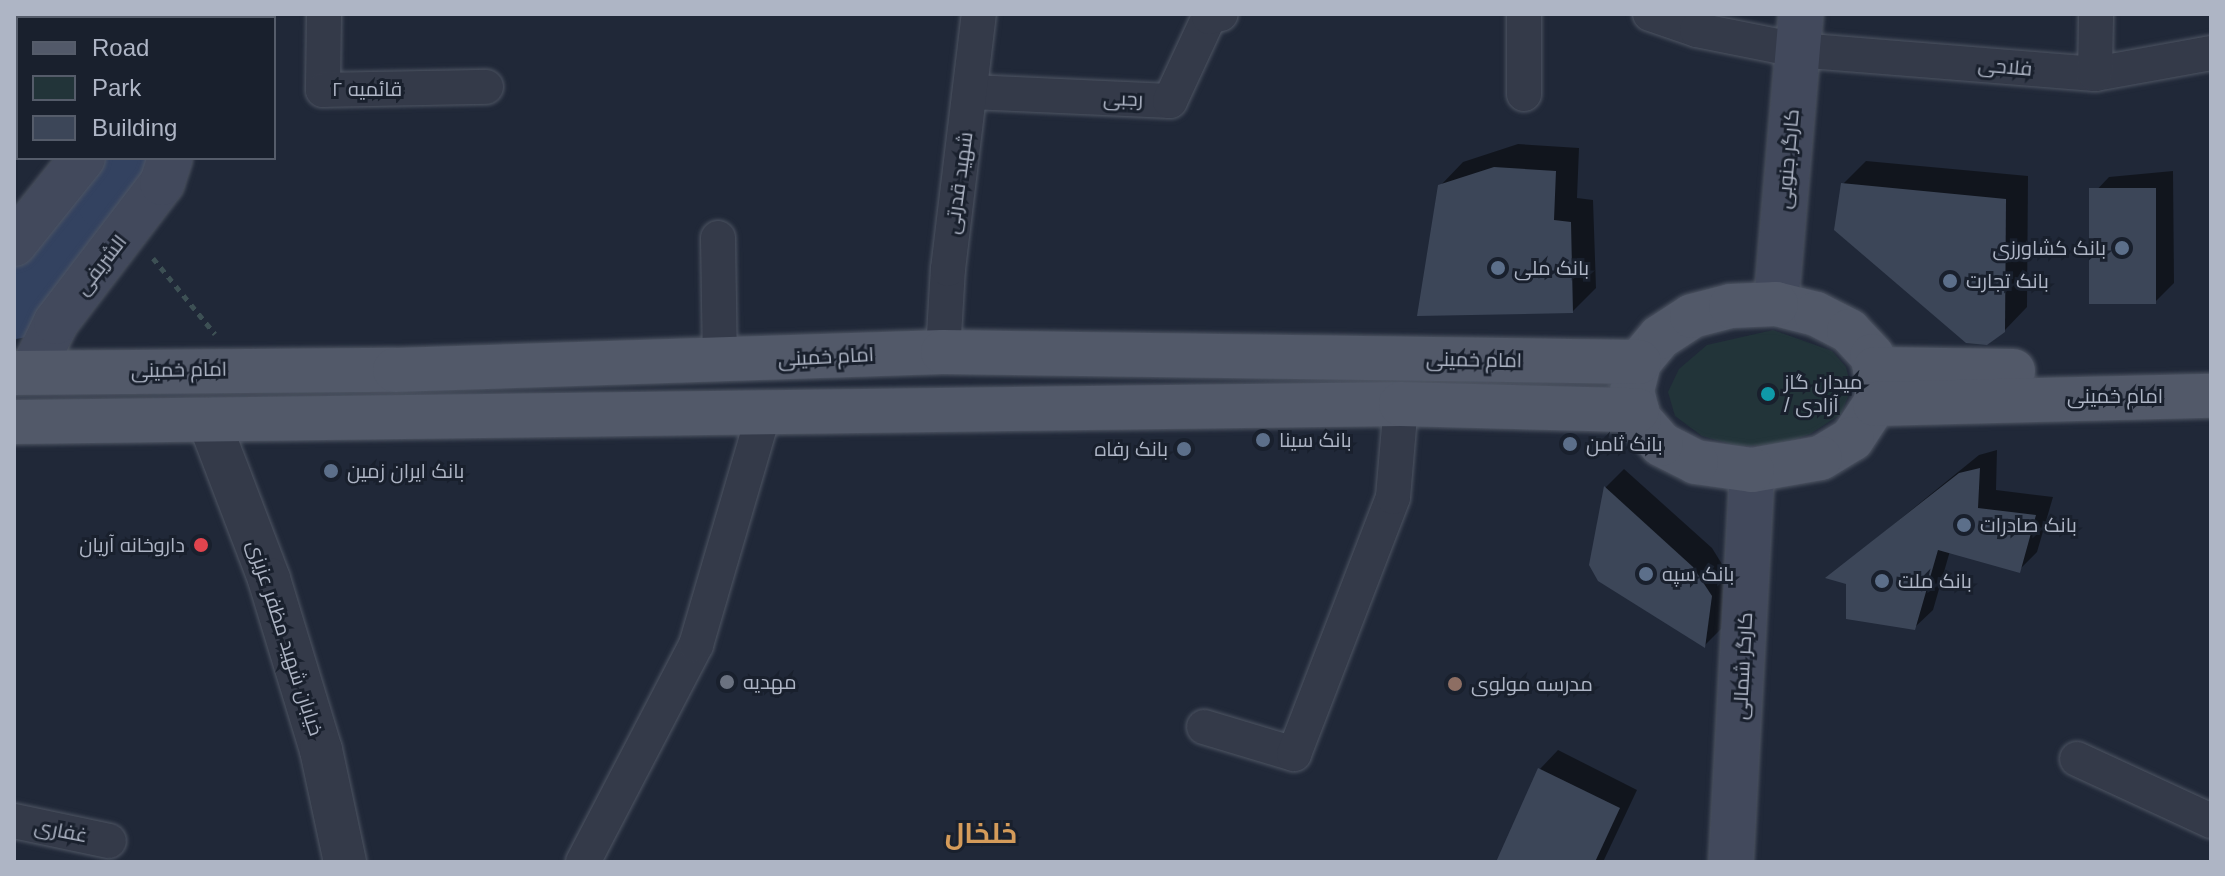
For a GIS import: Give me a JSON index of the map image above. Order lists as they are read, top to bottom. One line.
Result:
{"streets":{"main road":["کارگر جنوبی","الشریفی","امام خمینی","کارگر شمالی"],"street":["فلاحی","قائمیه ۲","رجبی","شهید قدرتی","خیابان شهید مظفر عزیزی","غفاری"]},"crossings":[["فلاحی","کارگر جنوبی"],["رجبی","شهید قدرتی"],["کارگر جنوبی","امام خمینی"],["کارگر جنوبی","کارگر شمالی"],["شهید قدرتی","امام خمینی"],["الشریفی","امام خمینی"],["امام خمینی","کارگر شمالی"]],"districts":["خلخال"],"places":["بانک کشاورزی","بانک ملی","بانک تجارت","میدان گاز / آزادی","بانک سینا","بانک ثامن","بانک رفاه","بانک ایران زمین","بانک صادرات","داروخانه آریان","بانک سپه","بانک ملت","مهدیه","مدرسه مولوی"],"legend":["Road","Park","Building"]}
